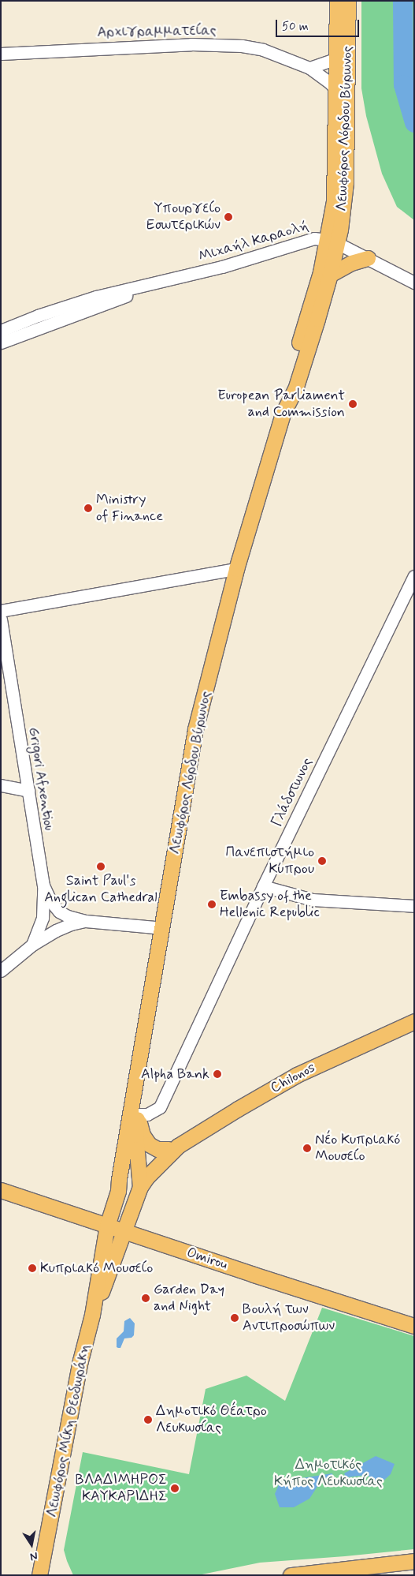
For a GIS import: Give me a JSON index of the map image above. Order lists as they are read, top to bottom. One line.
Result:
{"streets":{"main road":["Λεωφόρος Λόρδου Βύρωνος","Chilonos","Omirou","Λεωφόρος Μίκη Θεοδωράκη"],"street":["Αρχιγραμματείας","Μιχαήλ Καραολή","Grigori Afxentiou","Γλάδστωνος"]},"crossings":[["Αρχιγραμματείας","Λεωφόρος Λόρδου Βύρωνος"],["Λεωφόρος Λόρδου Βύρωνος","Μιχαήλ Καραολή"],["Λεωφόρος Λόρδου Βύρωνος","Γλάδστωνος"],["Λεωφόρος Λόρδου Βύρωνος","Omirou"],["Λεωφόρος Λόρδου Βύρωνος","Λεωφόρος Μίκη Θεοδωράκη"],["Omirou","Λεωφόρος Μίκη Θεοδωράκη"]],"parks":["Δημοτικός Κήπος Λευκωσίας"],"places":["Υπουργείο Εσωτερικών","European Parliament and Commission","Ministry of Finance","Πανεπιστήμιο Κύπρου","Saint Paul's Anglican Cathedral","Embassy of the Hellenic Republic","Alpha Bank","Νέο Κυπριακό Μουσείο","Κυπριακό Μουσείο","Garden Day and Night","Βουλή των Αντιπροσώπων","Δημοτικό Θέατρο Λευκωσίας","ΒΛΑΔΙΜΗΡΟΣ ΚΑΥΚΑΡΙΔΗΣ"],"scale_bar":"50 m","north":"bottom"}
